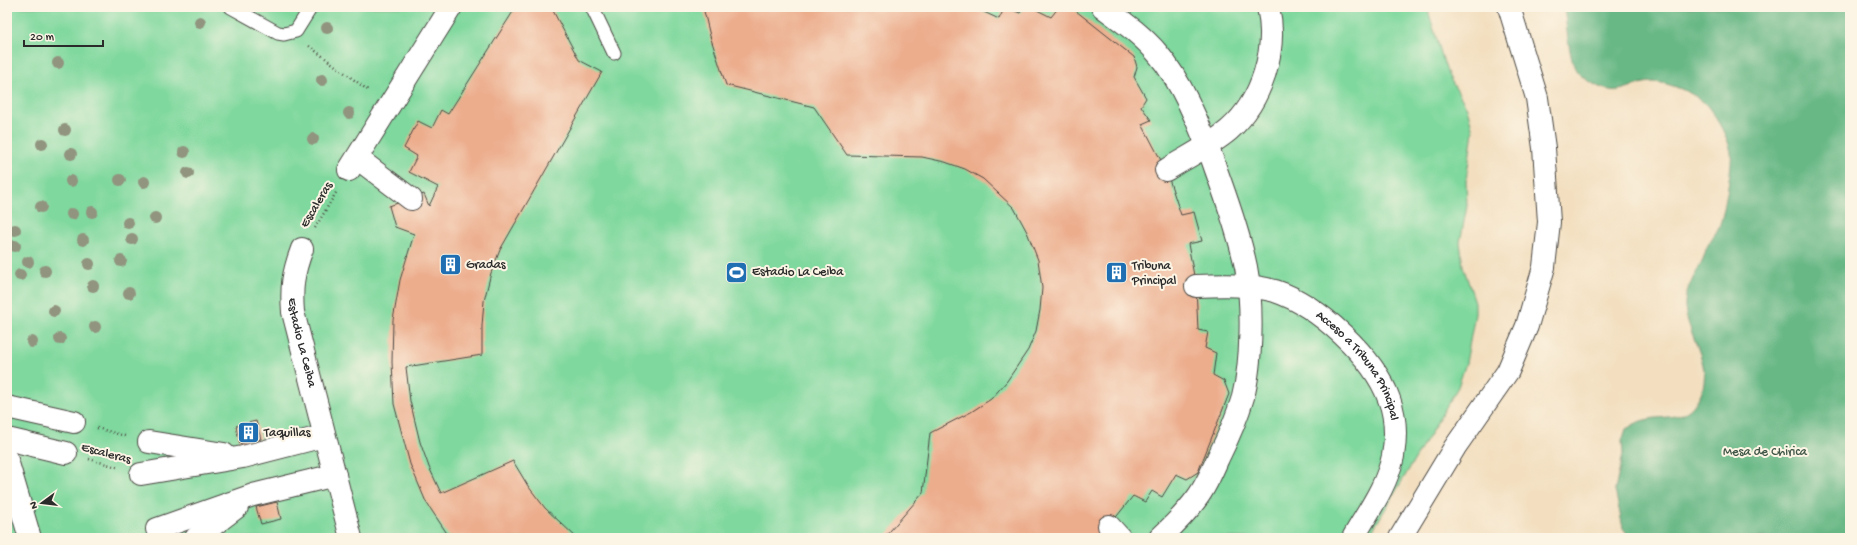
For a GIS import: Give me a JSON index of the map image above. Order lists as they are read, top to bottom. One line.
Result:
{"streets":{"street":["Estadio La Ceiba","Acceso a Tribuna Principal"],"path":["Escaleras"]},"crossings":[["Escaleras","Estadio La Ceiba"]],"parks":["Mesa de Chirica"],"places":{"building":["Gradas","Tribuna Principal","Taquillas"],"sports":["Estadio La Ceiba"]},"scale_bar":"20 m","north":"left"}
